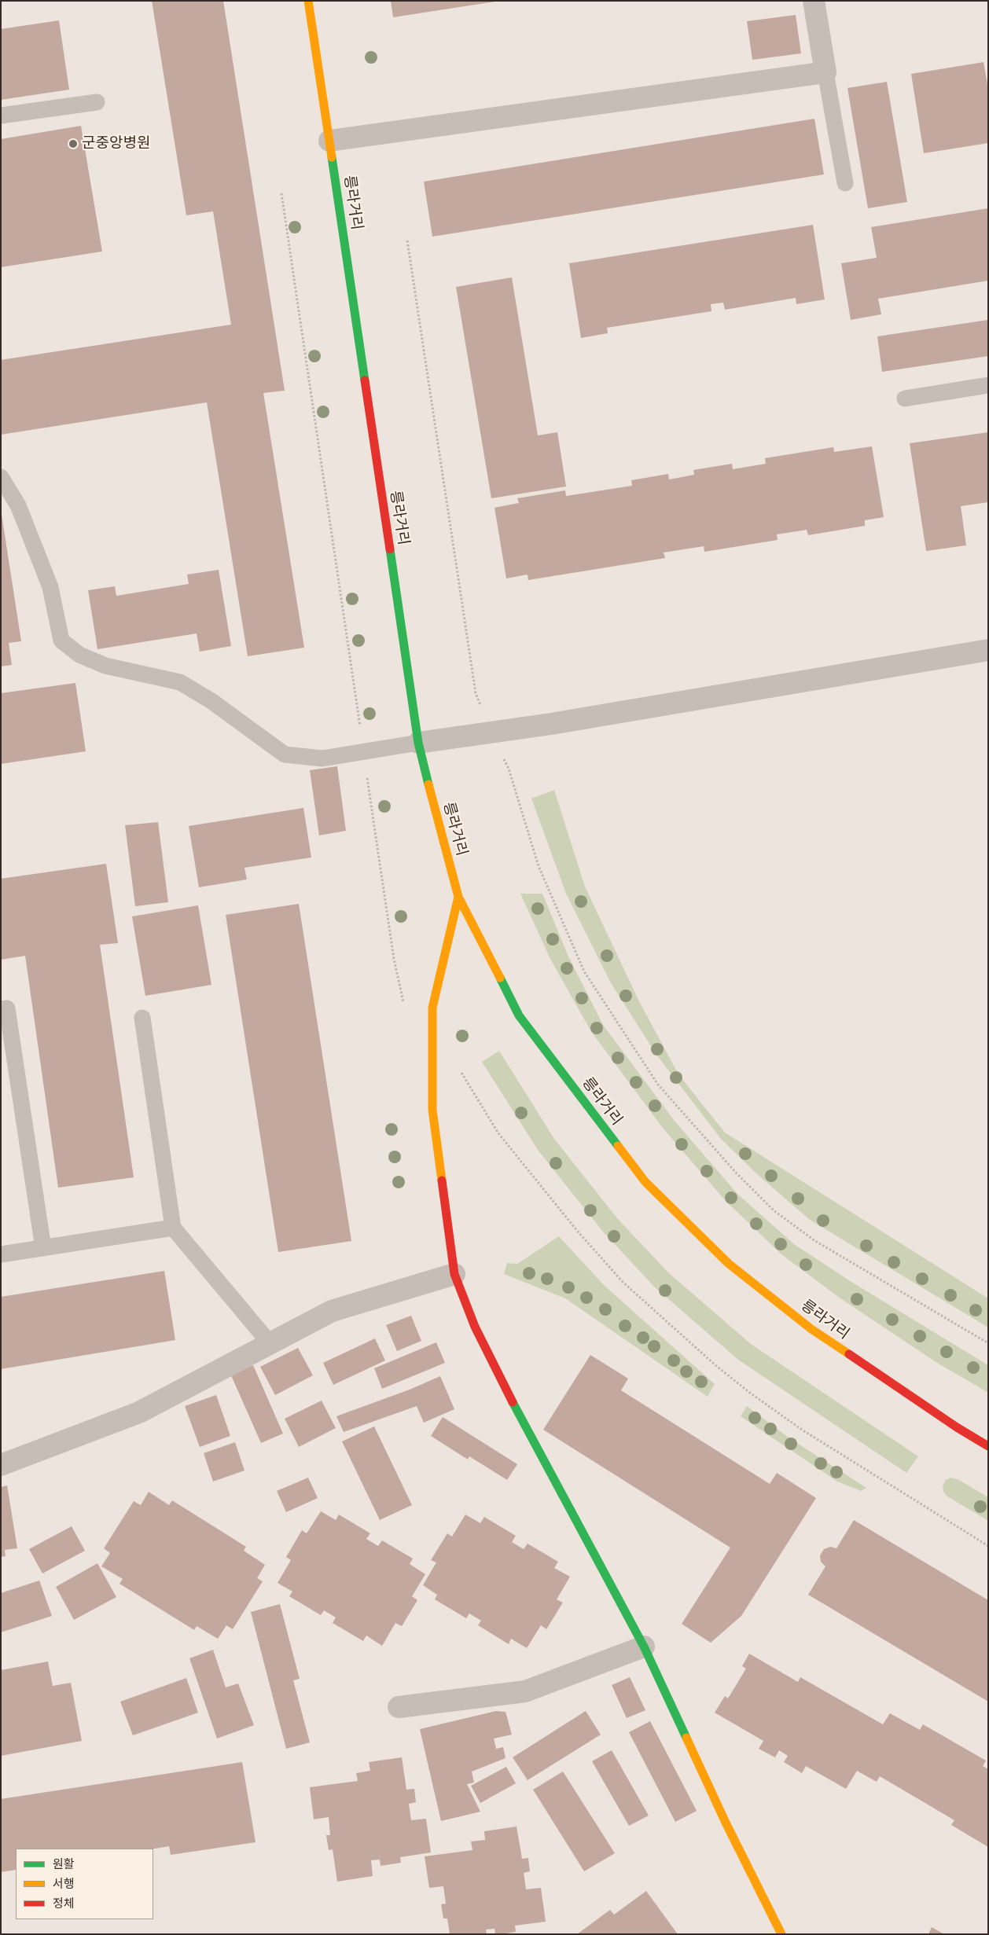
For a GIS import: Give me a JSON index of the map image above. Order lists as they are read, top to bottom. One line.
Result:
{"streets":{"main road":["릉라거리"]},"places":["군중앙병원"],"legend":["원활","서행","정체"]}
